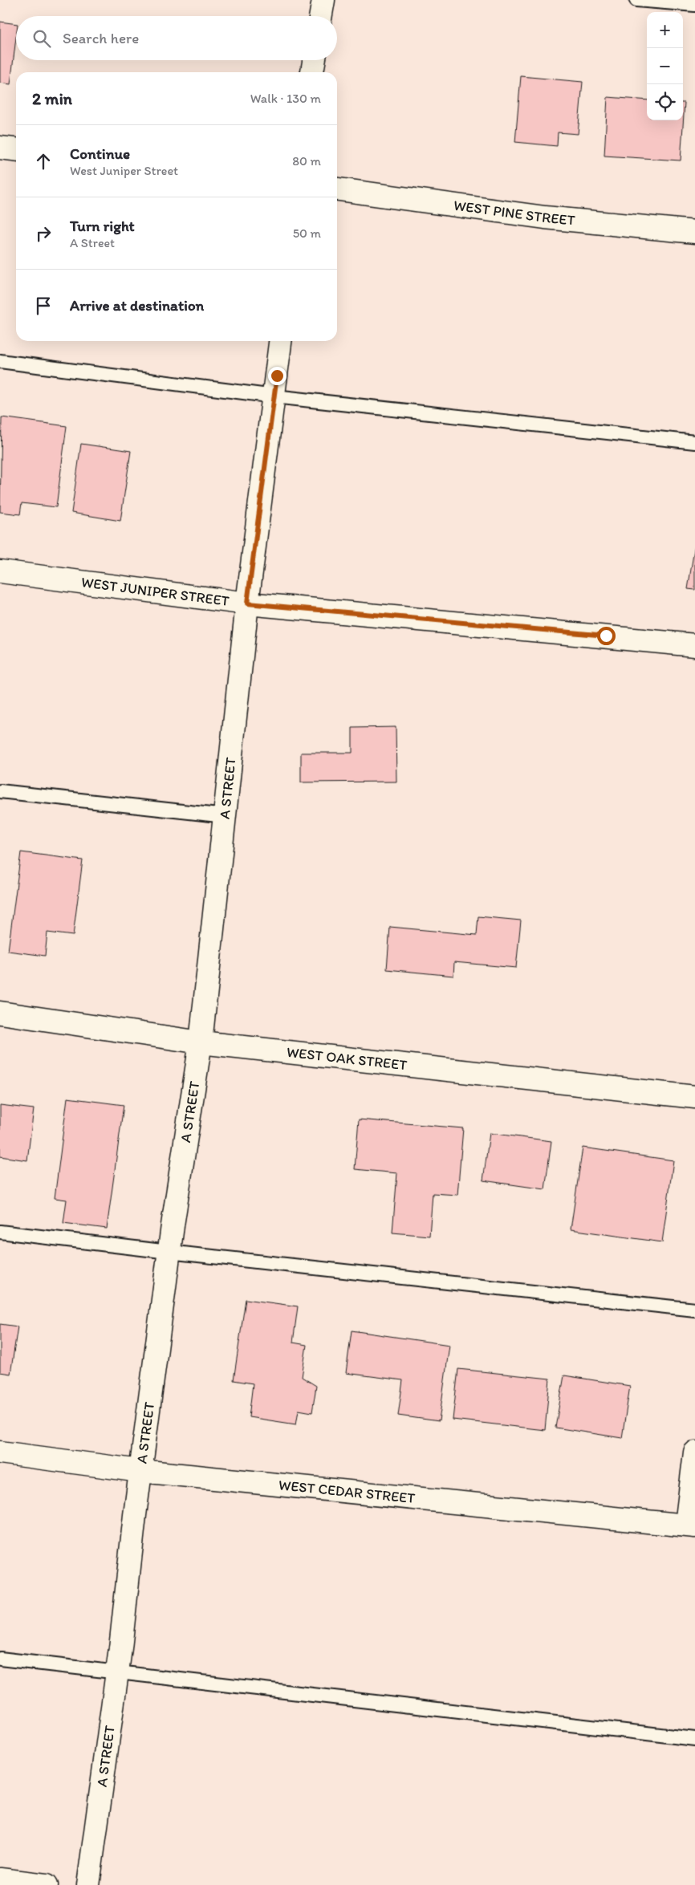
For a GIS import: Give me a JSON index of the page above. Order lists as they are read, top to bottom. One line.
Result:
{"streets":{"street":["WEST PINE STREET","WEST JUNIPER STREET","A STREET","WEST OAK STREET","WEST CEDAR STREET"]},"crossings":[["WEST JUNIPER STREET","A STREET"],["A STREET","WEST OAK STREET"],["A STREET","WEST CEDAR STREET"]],"page":{"map_buttons":["+","−"],"search":"Search here","heading":["2 min","Walk · 130 m"],"list":[["Continue","West Juniper Street","80 m"],["Turn right","A Street","50 m"],"Arrive at destination"]}}
